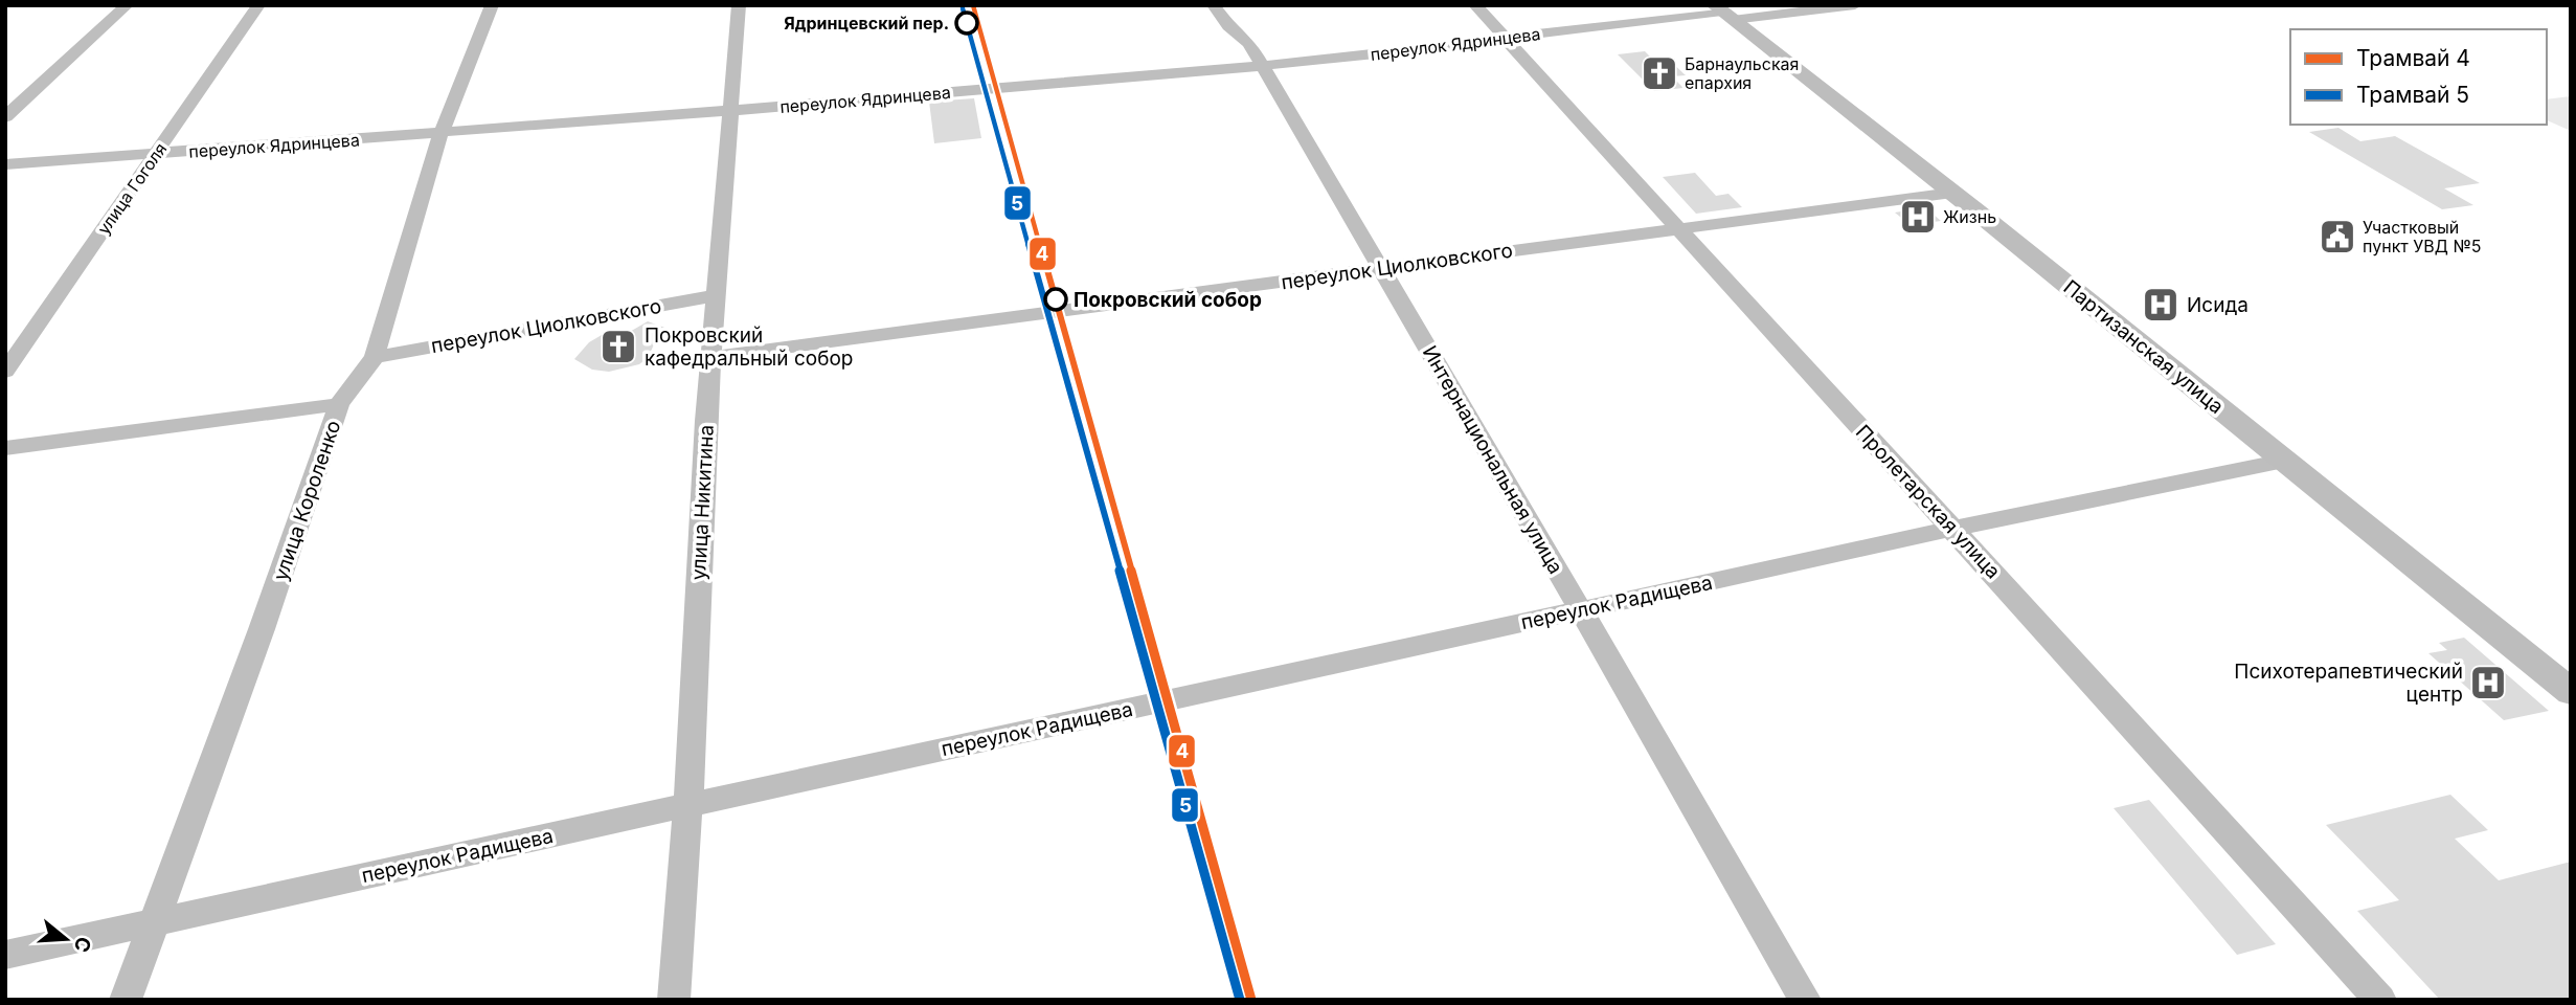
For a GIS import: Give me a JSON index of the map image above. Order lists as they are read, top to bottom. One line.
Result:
{"streets":{"main road":["Партизанская улица"],"street":["переулок Ядринцева","улица Гоголя","переулок Циолковского","Интернациональная улица","улица Короленко","Пролетарская улица","улица Никитина","переулок Радищева"]},"crossings":[["переулок Ядринцева","улица Гоголя"],["переулок Ядринцева","Партизанская улица"],["переулок Ядринцева","Интернациональная улица"],["переулок Ядринцева","улица Короленко"],["переулок Ядринцева","Пролетарская улица"],["переулок Ядринцева","улица Никитина"],["переулок Циолковского","Партизанская улица"],["переулок Циолковского","Интернациональная улица"],["переулок Циолковского","улица Короленко"],["переулок Циолковского","Пролетарская улица"],["переулок Циолковского","улица Никитина"],["Партизанская улица","переулок Радищева"],["Интернациональная улица","переулок Радищева"],["улица Короленко","переулок Радищева"],["Пролетарская улица","переулок Радищева"],["улица Никитина","переулок Радищева"]],"places":{"other":["Ядринцевский пер.","Покровский собор"],"church":["Барнаульская епархия","Покровский кафедральный собор"],"hospital":["Жизнь","Исида","Психотерапевтический центр"],"public building":["Участковый пункт УВД №5"]},"lines":["tram line 4","tram line 5"],"legend":["Трамвай 4","Трамвай 5"],"north":"right"}
